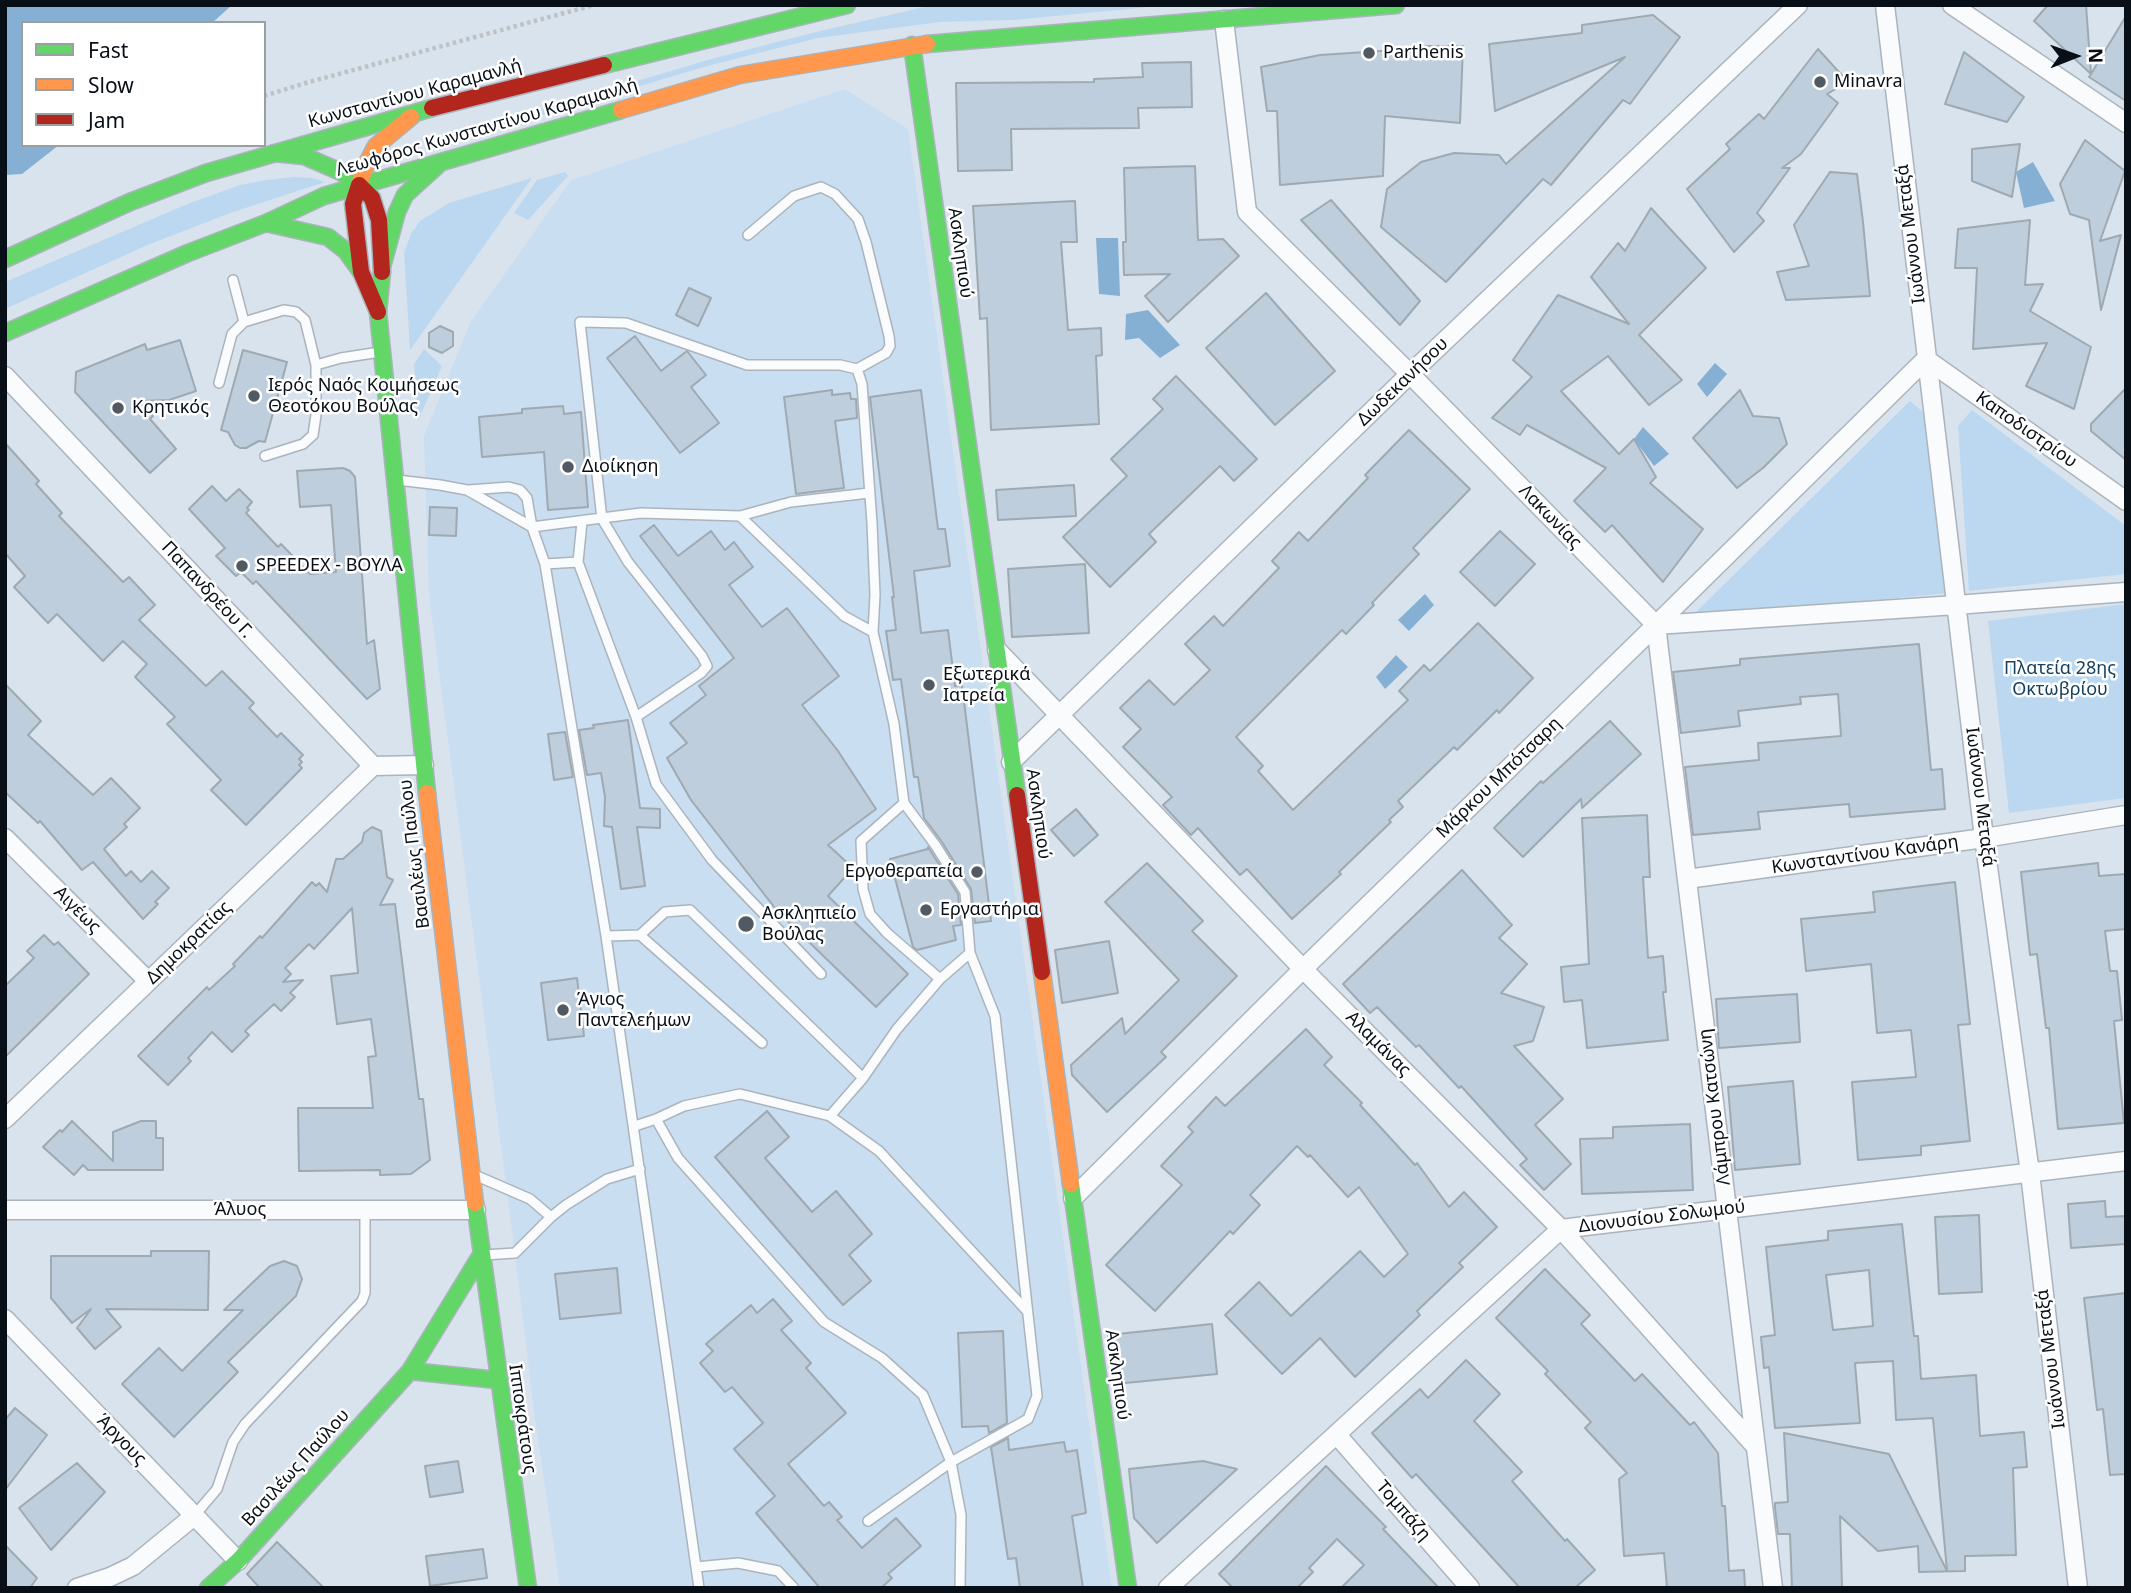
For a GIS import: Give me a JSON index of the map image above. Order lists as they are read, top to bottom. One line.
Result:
{"streets":{"main road":["Κωνσταντίνου Καραμανλή","Λεωφόρος Κωνσταντίνου Καραμανλή","Ασκληπιού","Βασιλέως Παύλου","Ιπποκράτους"],"street":["Ιωάννου Μεταξά","Δωδεκανήσου","Καποδιστρίου","Λακωνίας","Παπανδρέου Γ.","Μάρκου Μπότσαρη","Κωνσταντίνου Κανάρη","Αιγέως","Δημοκρατίας","Αλαμάνας","Λάμπρου Κατσώνη","Άλυος","Διονυσίου Σολωμού","Άργους","Τομπάζη"]},"crossings":[["Λεωφόρος Κωνσταντίνου Καραμανλή","Ασκληπιού"],["Λεωφόρος Κωνσταντίνου Καραμανλή","Βασιλέως Παύλου"],["Ιωάννου Μεταξά","Καποδιστρίου"],["Ιωάννου Μεταξά","Μάρκου Μπότσαρη"],["Ιωάννου Μεταξά","Κωνσταντίνου Κανάρη"],["Ιωάννου Μεταξά","Διονυσίου Σολωμού"],["Ασκληπιού","Δωδεκανήσου"],["Ασκληπιού","Μάρκου Μπότσαρη"],["Ασκληπιού","Αλαμάνας"],["Δωδεκανήσου","Λακωνίας"],["Δωδεκανήσου","Αλαμάνας"],["Καποδιστρίου","Μάρκου Μπότσαρη"],["Λακωνίας","Μάρκου Μπότσαρη"],["Λακωνίας","Λάμπρου Κατσώνη"],["Παπανδρέου Γ.","Δημοκρατίας"],["Μάρκου Μπότσαρη","Αλαμάνας"],["Μάρκου Μπότσαρη","Λάμπρου Κατσώνη"],["Βασιλέως Παύλου","Άλυος"],["Βασιλέως Παύλου","Ιπποκράτους"],["Βασιλέως Παύλου","Άργους"],["Κωνσταντίνου Κανάρη","Λάμπρου Κατσώνη"],["Αιγέως","Δημοκρατίας"],["Αλαμάνας","Λάμπρου Κατσώνη"],["Αλαμάνας","Διονυσίου Σολωμού"],["Λάμπρου Κατσώνη","Διονυσίου Σολωμού"],["Διονυσίου Σολωμού","Τομπάζη"]],"parks":["Πλατεία 28ης Οκτωβρίου"],"places":["Parthenis","Minavra","Ιερός Ναός Κοιμήσεως Θεοτόκου Βούλας","Κρητικός","Διοίκηση","SPEEDEX - ΒΟΥΛΑ","Εξωτερικά Ιατρεία","Εργοθεραπεία","Εργαστήρια","Ασκληπιείο Βούλας","Άγιος Παντελεήμων"],"legend":["Fast","Slow","Jam"],"north":"right"}
